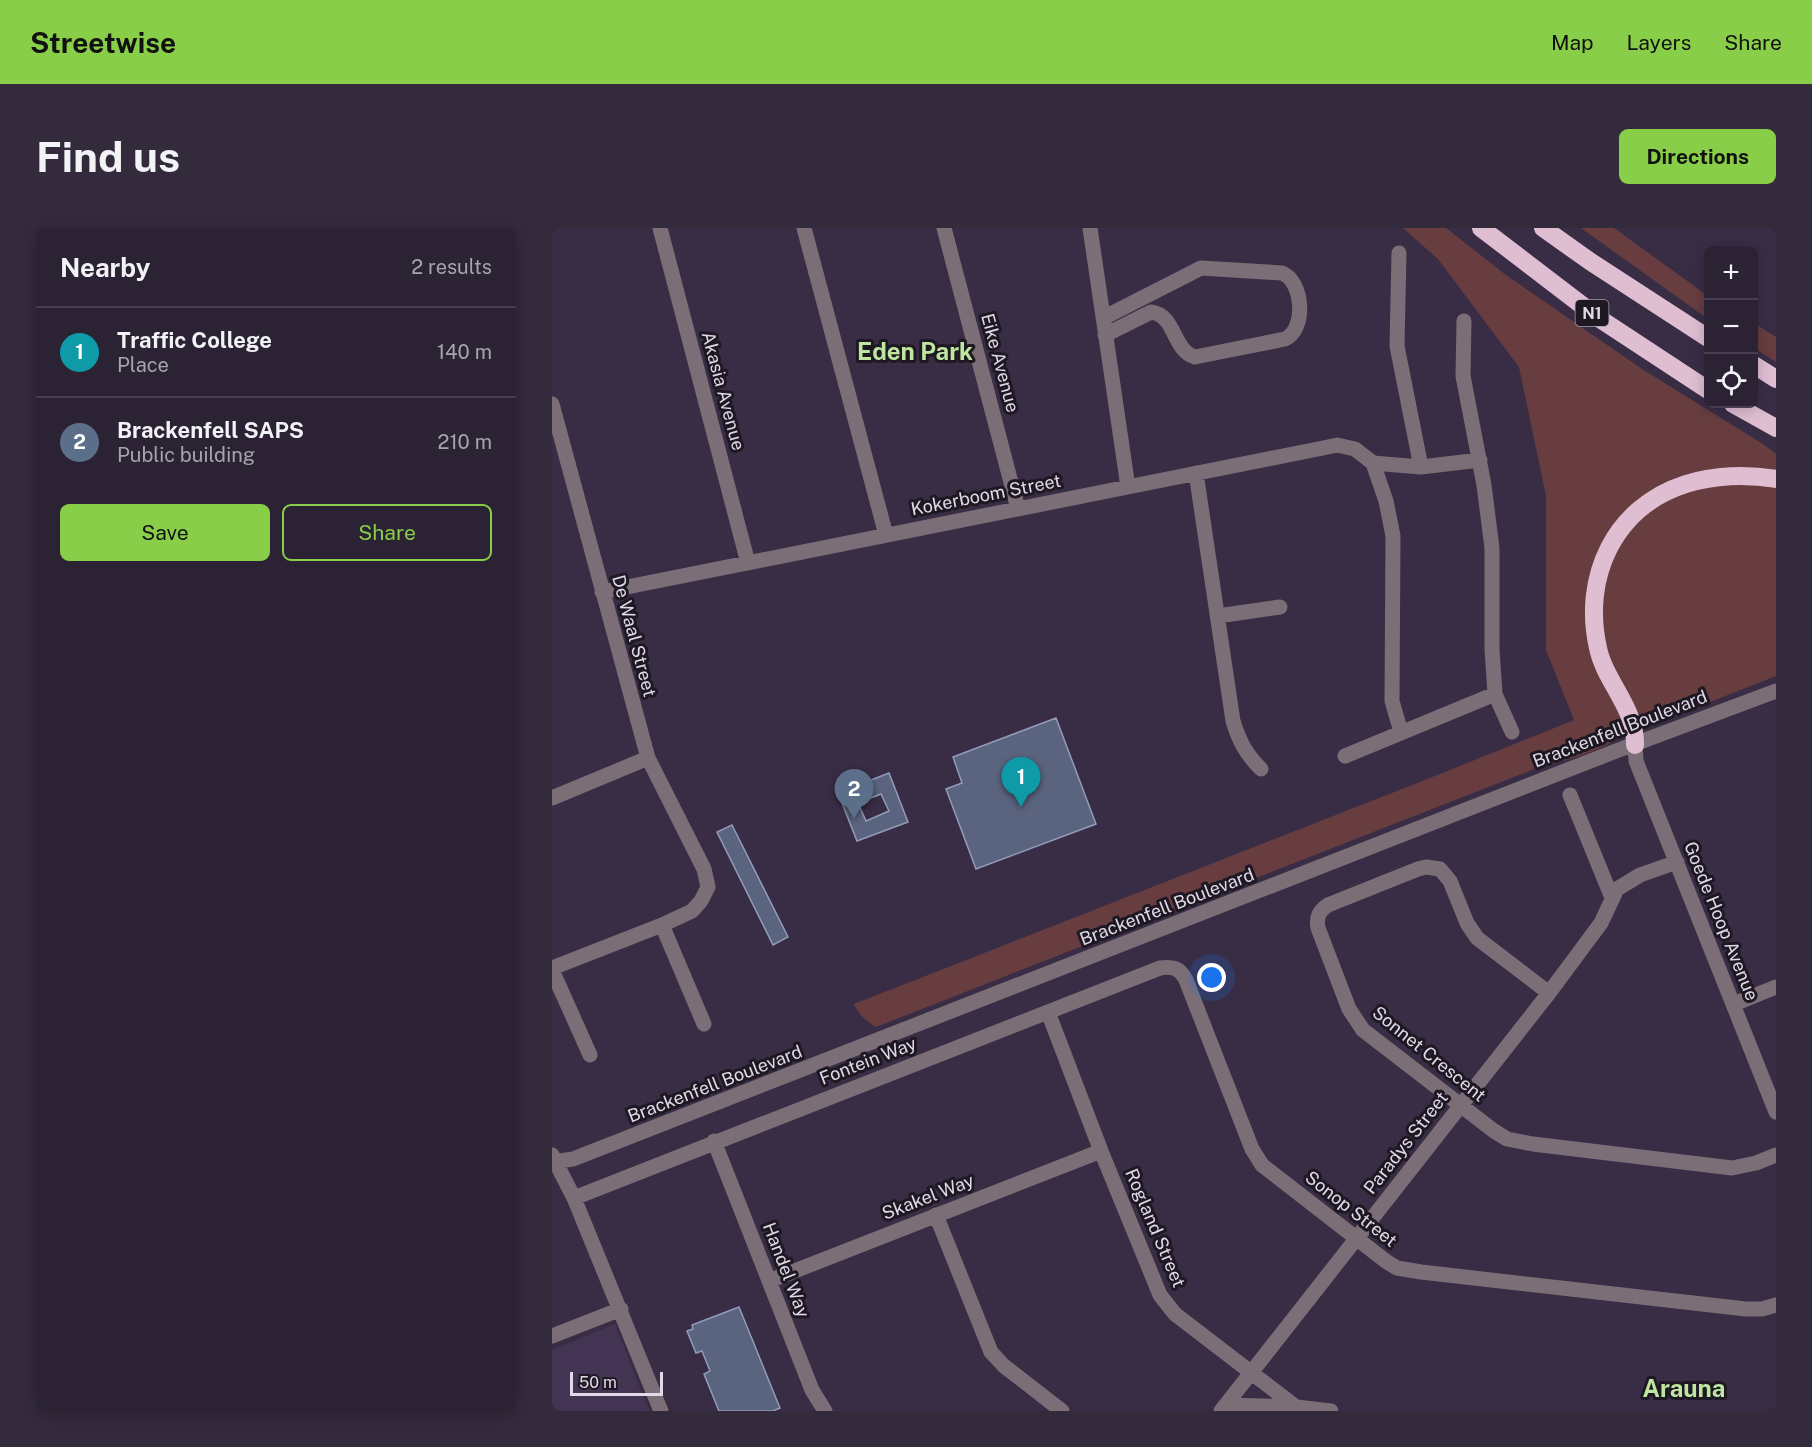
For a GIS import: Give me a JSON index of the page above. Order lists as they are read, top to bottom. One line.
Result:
{"streets":{"highway":["N1"],"street":["Eike Avenue","Akasia Avenue","Kokerboom Street","De Waal Street","Brackenfell Boulevard","Goede Hoop Avenue","Sonnet Crescent","Fontein Way","Paradys Street","Skakel Way","Sonop Street","Rogland Street","Handel Way"]},"crossings":[["Eike Avenue","Kokerboom Street"],["Akasia Avenue","Kokerboom Street"],["Kokerboom Street","De Waal Street"],["Brackenfell Boulevard","Goede Hoop Avenue"],["Goede Hoop Avenue","Paradys Street"],["Sonnet Crescent","Paradys Street"],["Fontein Way","Sonop Street"],["Fontein Way","Rogland Street"],["Fontein Way","Handel Way"],["Paradys Street","Sonop Street"],["Paradys Street","Rogland Street"],["Skakel Way","Rogland Street"],["Skakel Way","Handel Way"]],"districts":["Eden Park","Arauna"],"scale_bar":"50 m","page":{"header":"Streetwise","nav":["Map","Layers","Share"],"buttons":["Directions",["Save","Share"]],"title":"Find us","heading":["Nearby","2 results"],"map_buttons":["+","−"],"list":[{"mark":"1","name":"Traffic College","note":"Place","value":"140 m"},{"mark":"2","name":"Brackenfell SAPS","note":"Public building","value":"210 m"}],"pins":["1","2"],"scale":"50 m"}}
